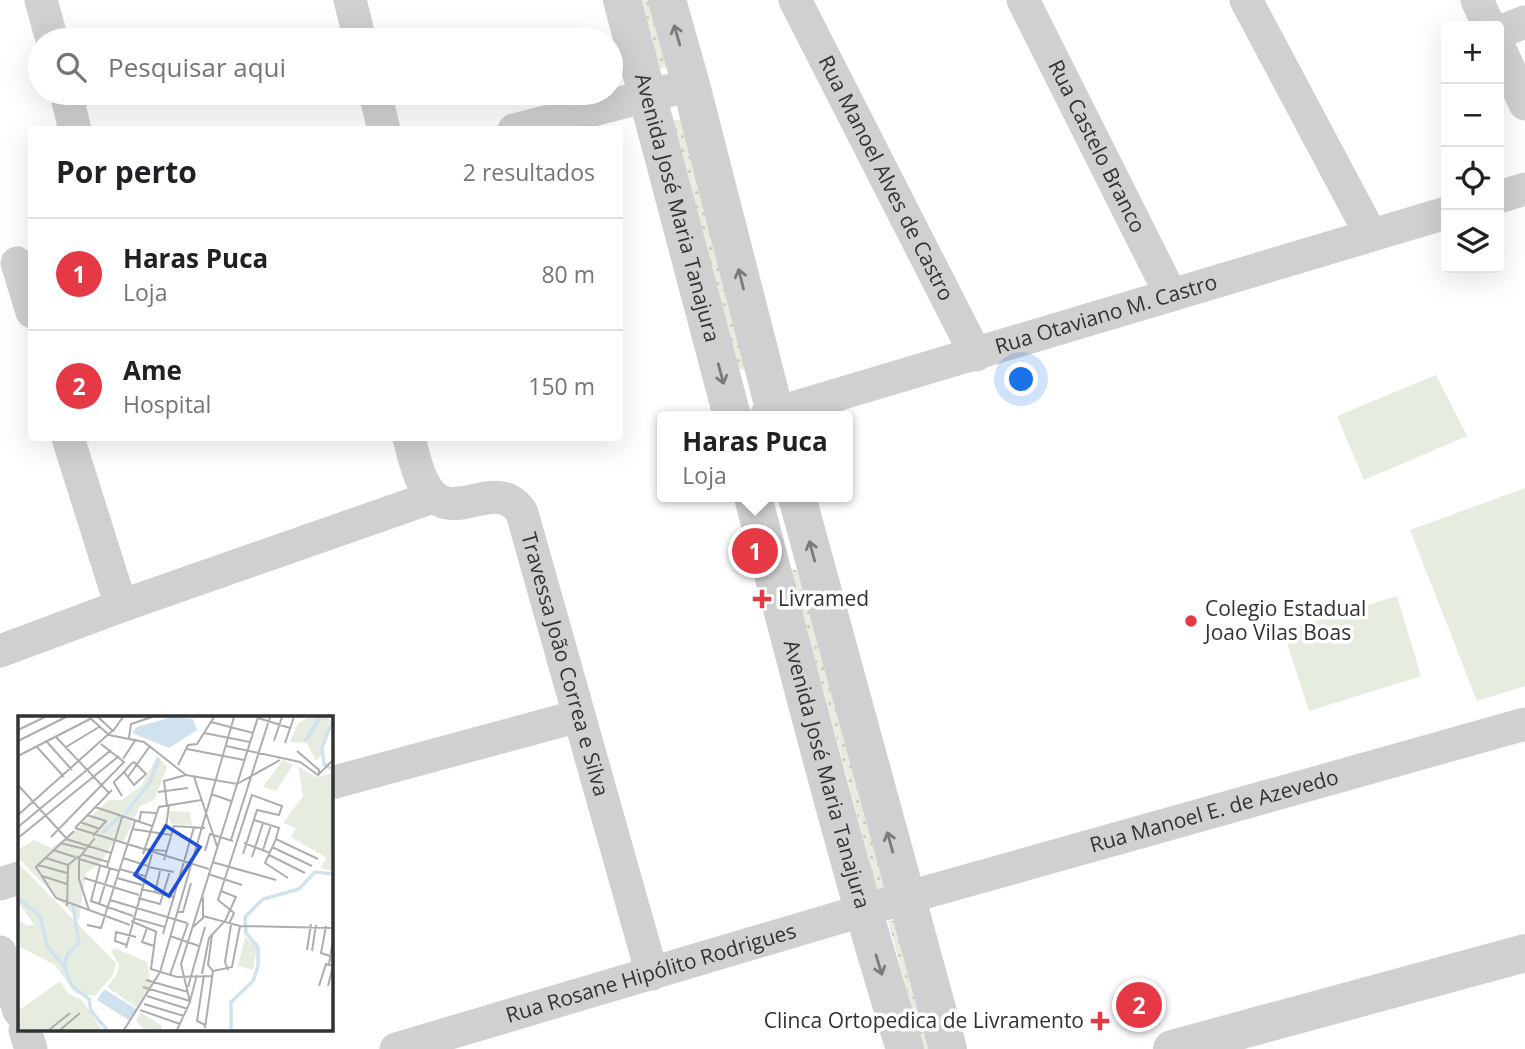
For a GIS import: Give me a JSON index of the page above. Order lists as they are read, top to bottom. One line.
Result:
{"streets":{"street":["Rua Castelo Branco","Rua Manoel Alves de Castro","Avenida José Maria Tanajura","Rua Otaviano M. Castro","Travessa João Correa e Silva","Rua Manoel E. de Azevedo","Rua Rosane Hipólito Rodrigues"]},"crossings":[["Rua Castelo Branco","Rua Otaviano M. Castro"],["Rua Manoel Alves de Castro","Rua Otaviano M. Castro"],["Avenida José Maria Tanajura","Rua Manoel E. de Azevedo"],["Avenida José Maria Tanajura","Rua Rosane Hipólito Rodrigues"],["Travessa João Correa e Silva","Rua Rosane Hipólito Rodrigues"],["Rua Manoel E. de Azevedo","Rua Rosane Hipólito Rodrigues"]],"places":{"health":["Livramed","Clinca Ortopedica de Livramento"],"other":["Colegio Estadual Joao Vilas Boas"]},"page":{"map_buttons":["+","−"],"search":"Pesquisar aqui","heading":["Por perto","2 resultados"],"list":[{"mark":"1","name":"Haras Puca","note":"Loja","value":"80 m"},{"mark":"2","name":"Ame","note":"Hospital","value":"150 m"}],"popup":["Haras Puca","Loja"],"pins":["1","2"]}}
